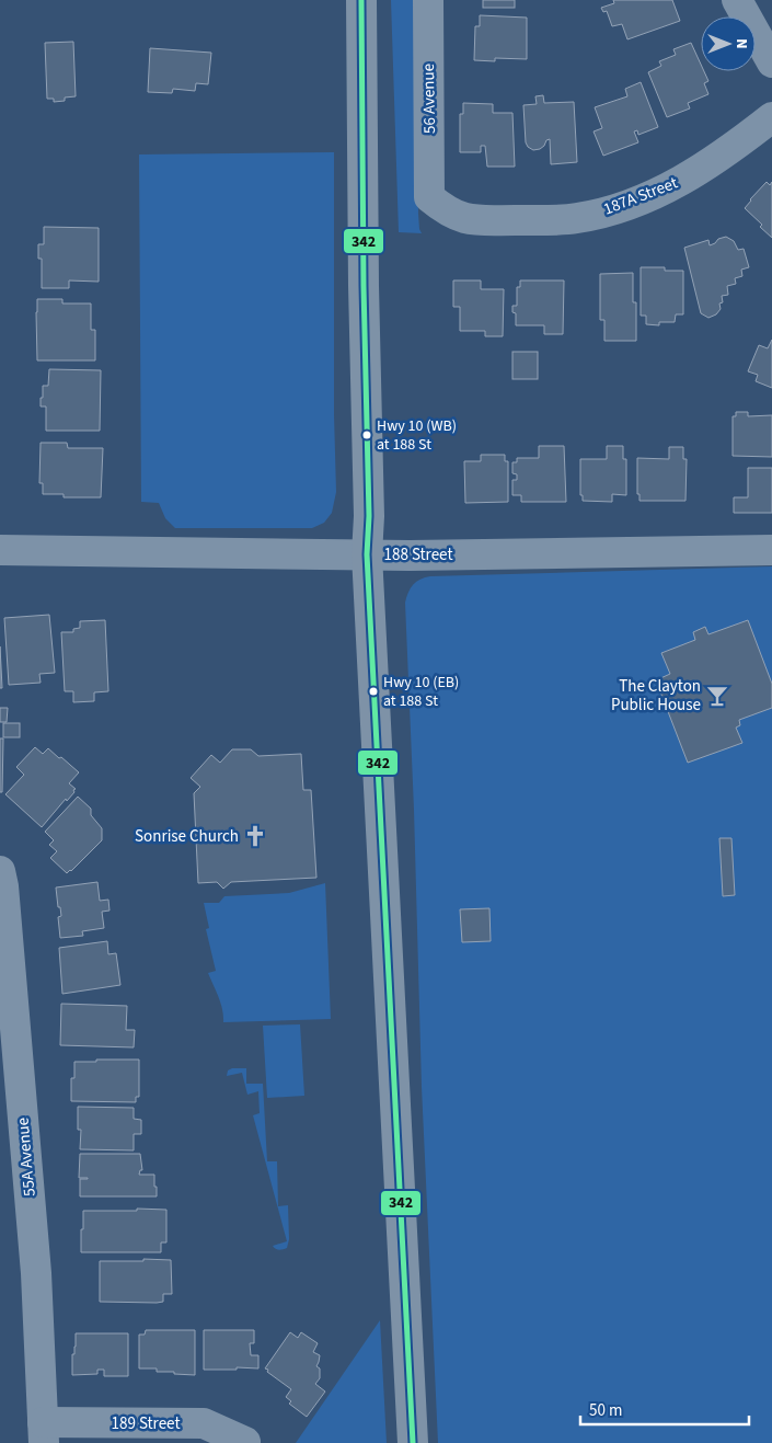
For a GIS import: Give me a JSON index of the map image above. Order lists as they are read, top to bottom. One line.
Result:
{"streets":{"street":["56 Avenue","187A Street","188 Street","55A Avenue","189 Street"]},"crossings":[["56 Avenue","187A Street"],["55A Avenue","189 Street"]],"places":{"other":["Hwy 10 (WB) at 188 St","Hwy 10 (EB) at 188 St"],"bar":["The Clayton Public House"],"church":["Sonrise Church"]},"lines":["transit line 342"],"scale_bar":"50 m","north":"right"}
